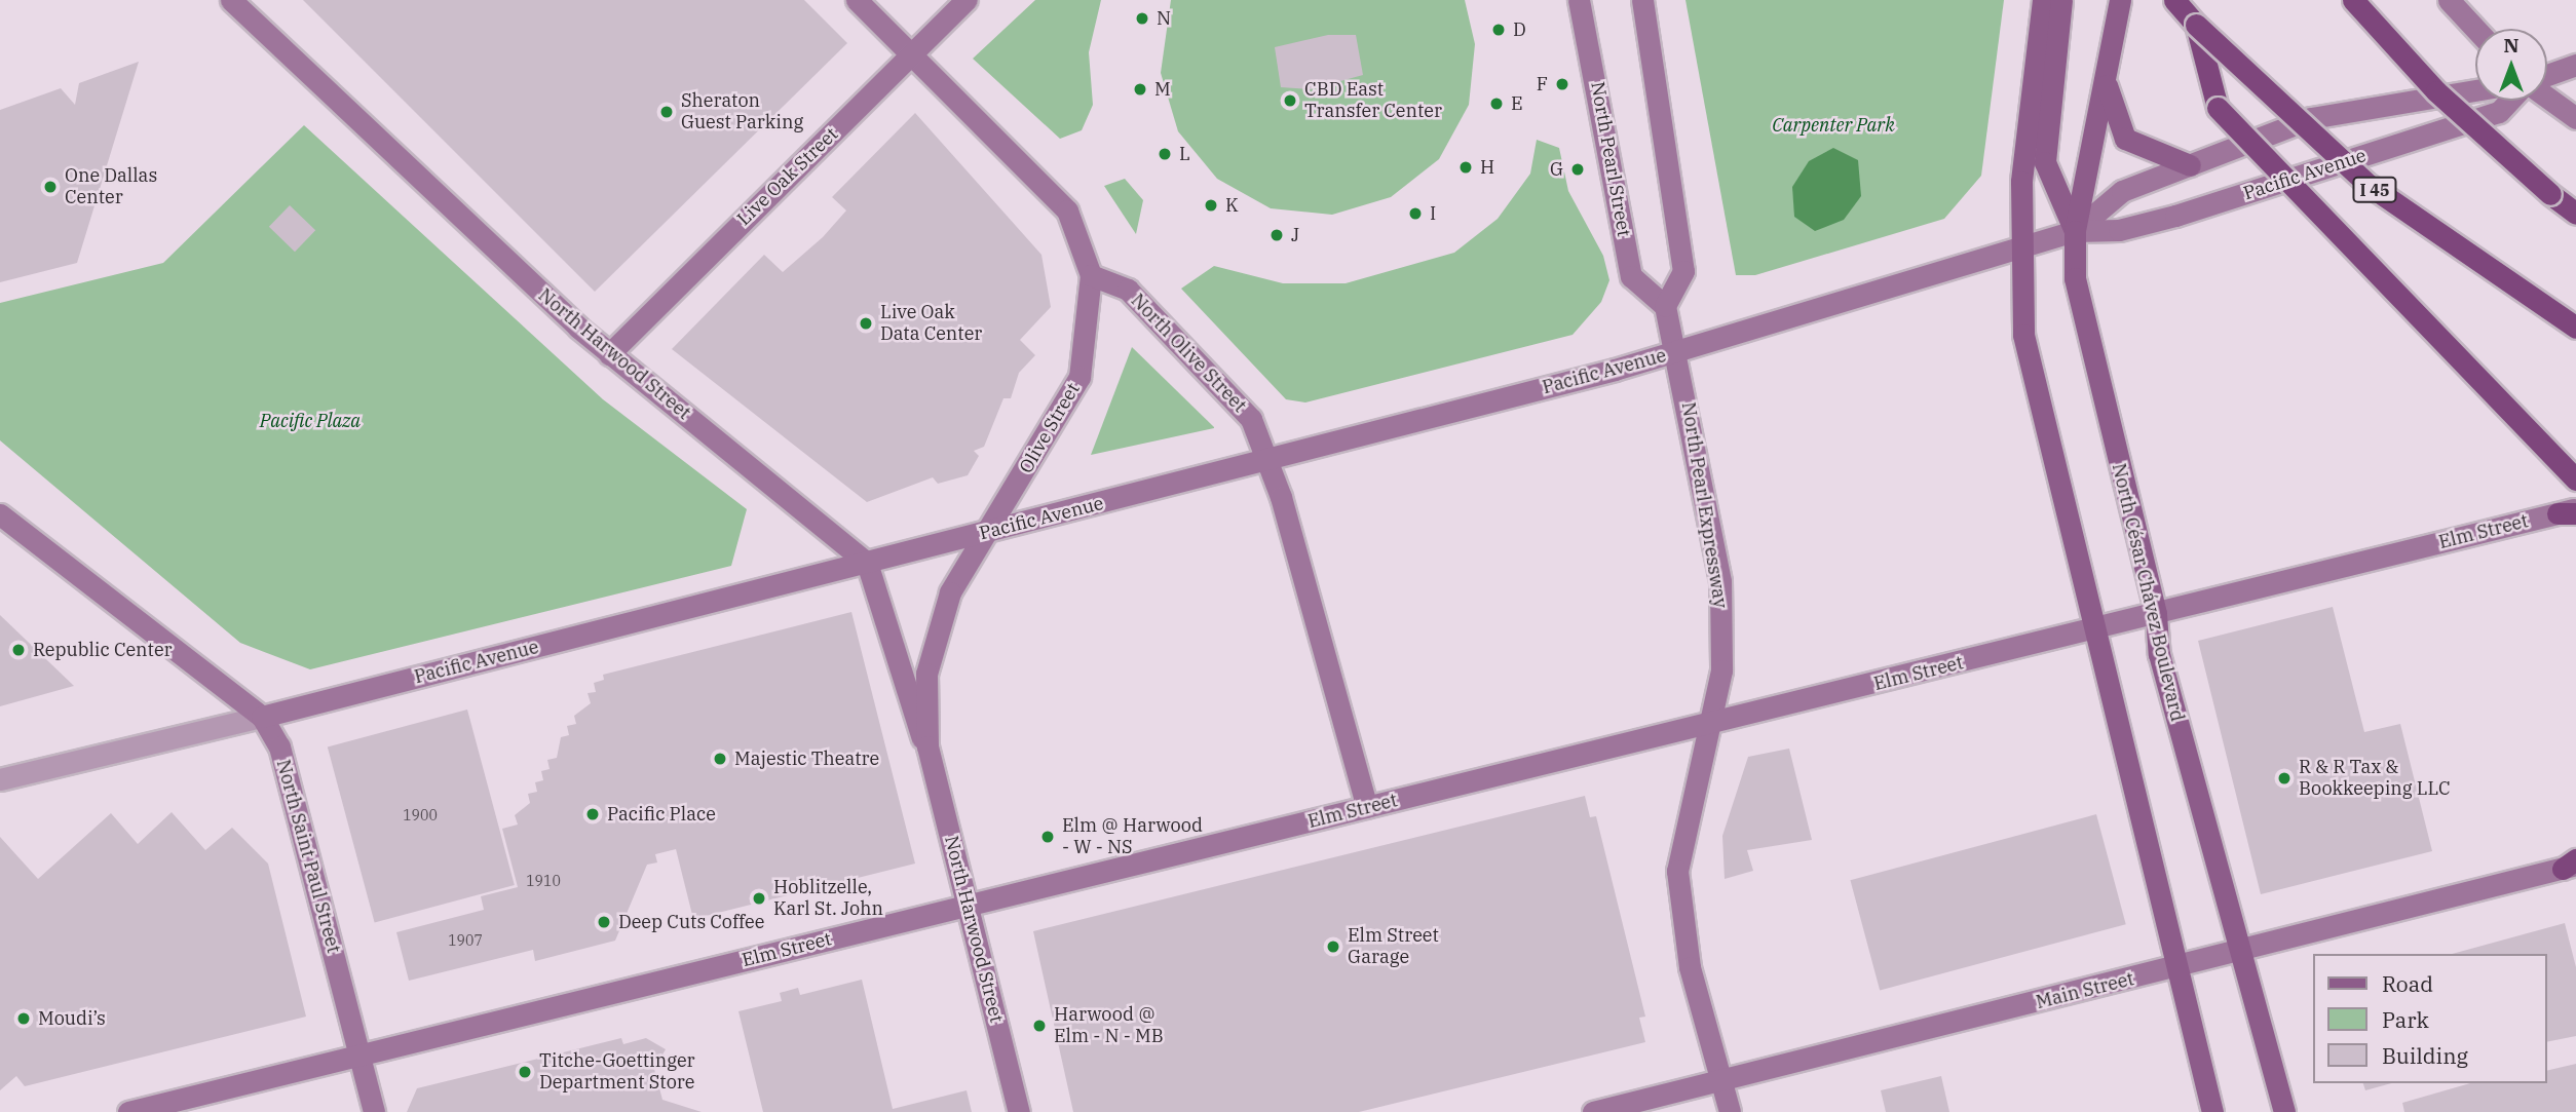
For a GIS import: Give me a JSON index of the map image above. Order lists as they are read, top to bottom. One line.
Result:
{"streets":{"highway":["I 45"],"main road":["North César Chávez Boulevard"],"street":["North Pearl Street","Pacific Avenue","Live Oak Street","North Olive Street","North Harwood Street","Olive Street","North Pearl Expressway","Elm Street","North Saint Paul Street","Main Street"]},"crossings":[["Pacific Avenue","North Olive Street"],["Pacific Avenue","North Harwood Street"],["Pacific Avenue","Olive Street"],["Pacific Avenue","North Pearl Expressway"],["Pacific Avenue","North César Chávez Boulevard"],["Pacific Avenue","North Saint Paul Street"],["Live Oak Street","North Harwood Street"],["North Olive Street","Olive Street"],["North Olive Street","Elm Street"],["North Harwood Street","Olive Street"],["North Harwood Street","Elm Street"],["North Pearl Expressway","Elm Street"],["North Pearl Expressway","Main Street"],["Elm Street","North César Chávez Boulevard"],["Elm Street","North Saint Paul Street"],["North César Chávez Boulevard","Main Street"]],"parks":["Carpenter Park","Pacific Plaza"],"places":["N","D","F","M","CBD East Transfer Center","E","Sheraton Guest Parking","L","H","G","One Dallas Center","K","I","J","Live Oak Data Center","Republic Center","Majestic Theatre","R & R Tax & Bookkeeping LLC","Pacific Place","Elm @ Harwood - W - NS","Hoblitzelle, Karl St. John","Deep Cuts Coffee","Elm Street Garage","Moudi’s","Harwood @ Elm - N - MB","Titche-Goettinger Department Store"],"house_numbers":["1900","1910","1907"],"legend":["Road","Park","Building"],"north":"top"}
